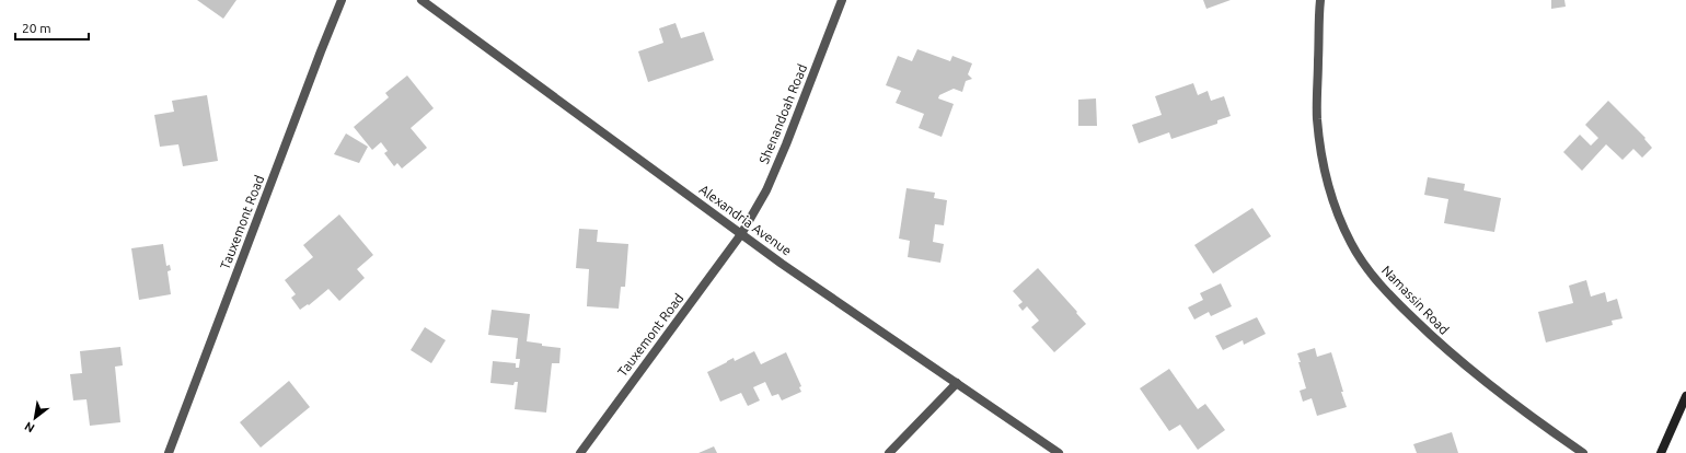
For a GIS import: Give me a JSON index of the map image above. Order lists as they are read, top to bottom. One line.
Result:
{"streets":{"street":["Shenandoah Road","Alexandria Avenue","Tauxemont Road","Namassin Road"]},"crossings":[["Shenandoah Road","Alexandria Avenue"],["Shenandoah Road","Tauxemont Road"],["Alexandria Avenue","Tauxemont Road"]],"scale_bar":"20 m","north":"bottom left"}
